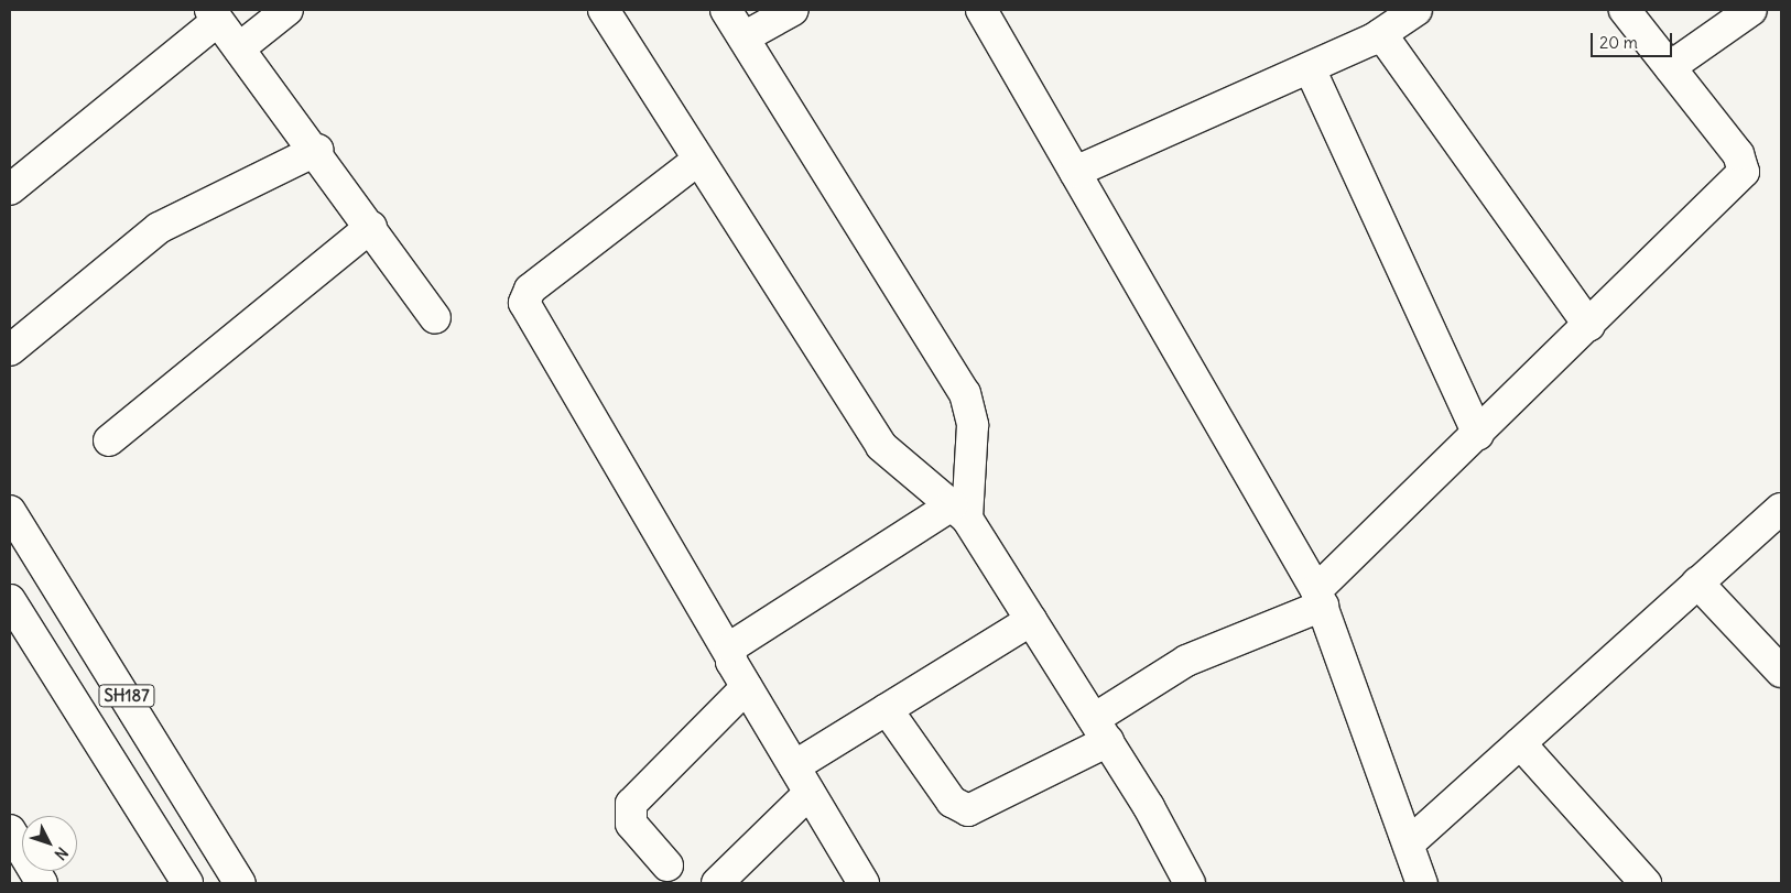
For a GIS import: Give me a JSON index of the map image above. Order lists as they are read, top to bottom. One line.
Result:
{"streets":{"street":["SH187"]},"scale_bar":"20 m","north":"bottom right"}
